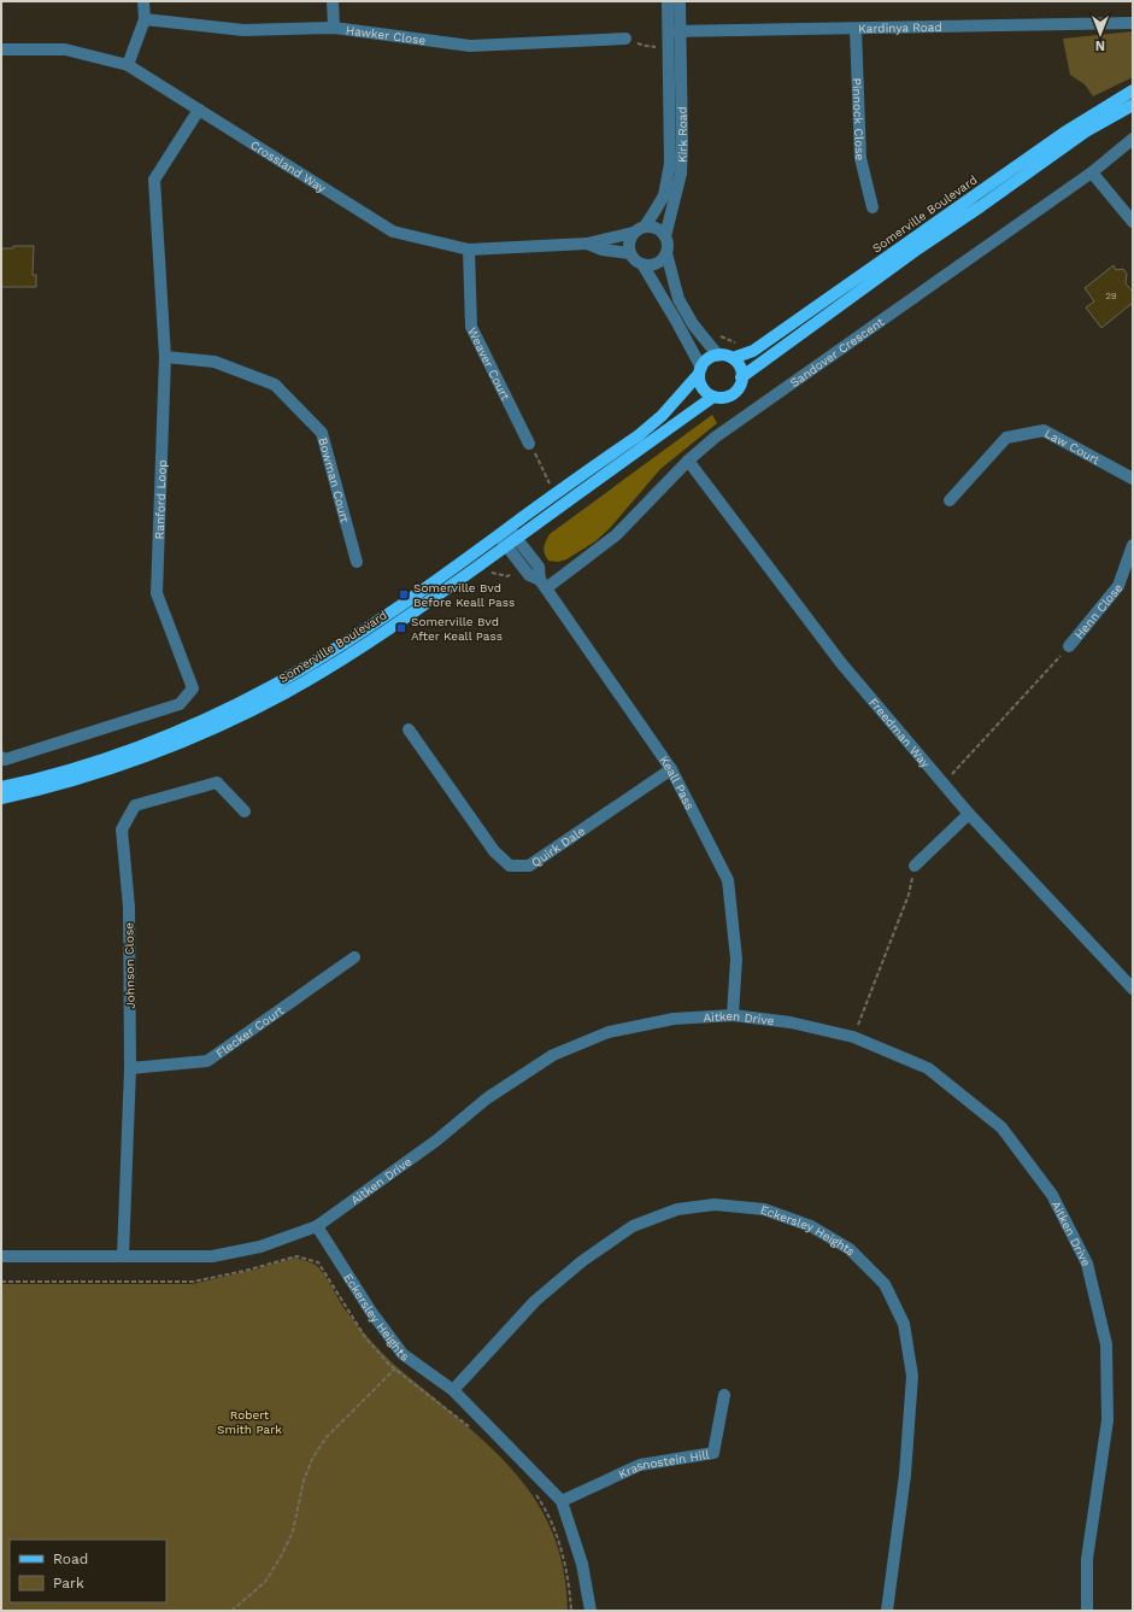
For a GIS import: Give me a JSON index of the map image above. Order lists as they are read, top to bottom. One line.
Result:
{"streets":{"main road":["Somerville Boulevard"],"street":["Kardinya Road","Hawker Close","Pinnock Close","Kirk Road","Crossland Way","Sandover Crescent","Weaver Court","Law Court","Bowman Court","Ranford Loop","Henn Close","Freedman Way","Keall Pass","Quirk Dale","Johnson Close","Aitken Drive","Flecker Court","Eckersley Heights","Krasnostein Hill"]},"crossings":[["Kardinya Road","Pinnock Close"],["Kardinya Road","Kirk Road"],["Kirk Road","Crossland Way"],["Crossland Way","Weaver Court"],["Crossland Way","Ranford Loop"],["Somerville Boulevard","Keall Pass"],["Sandover Crescent","Freedman Way"],["Sandover Crescent","Keall Pass"],["Bowman Court","Ranford Loop"],["Keall Pass","Quirk Dale"],["Keall Pass","Aitken Drive"],["Johnson Close","Aitken Drive"],["Johnson Close","Flecker Court"],["Aitken Drive","Eckersley Heights"],["Eckersley Heights","Krasnostein Hill"]],"parks":["Robert Smith Park"],"places":{"transit":["Somerville Bvd Before Keall Pass","Somerville Bvd After Keall Pass"]},"house_numbers":["29"],"legend":["Road","Park"],"north":"bottom"}
